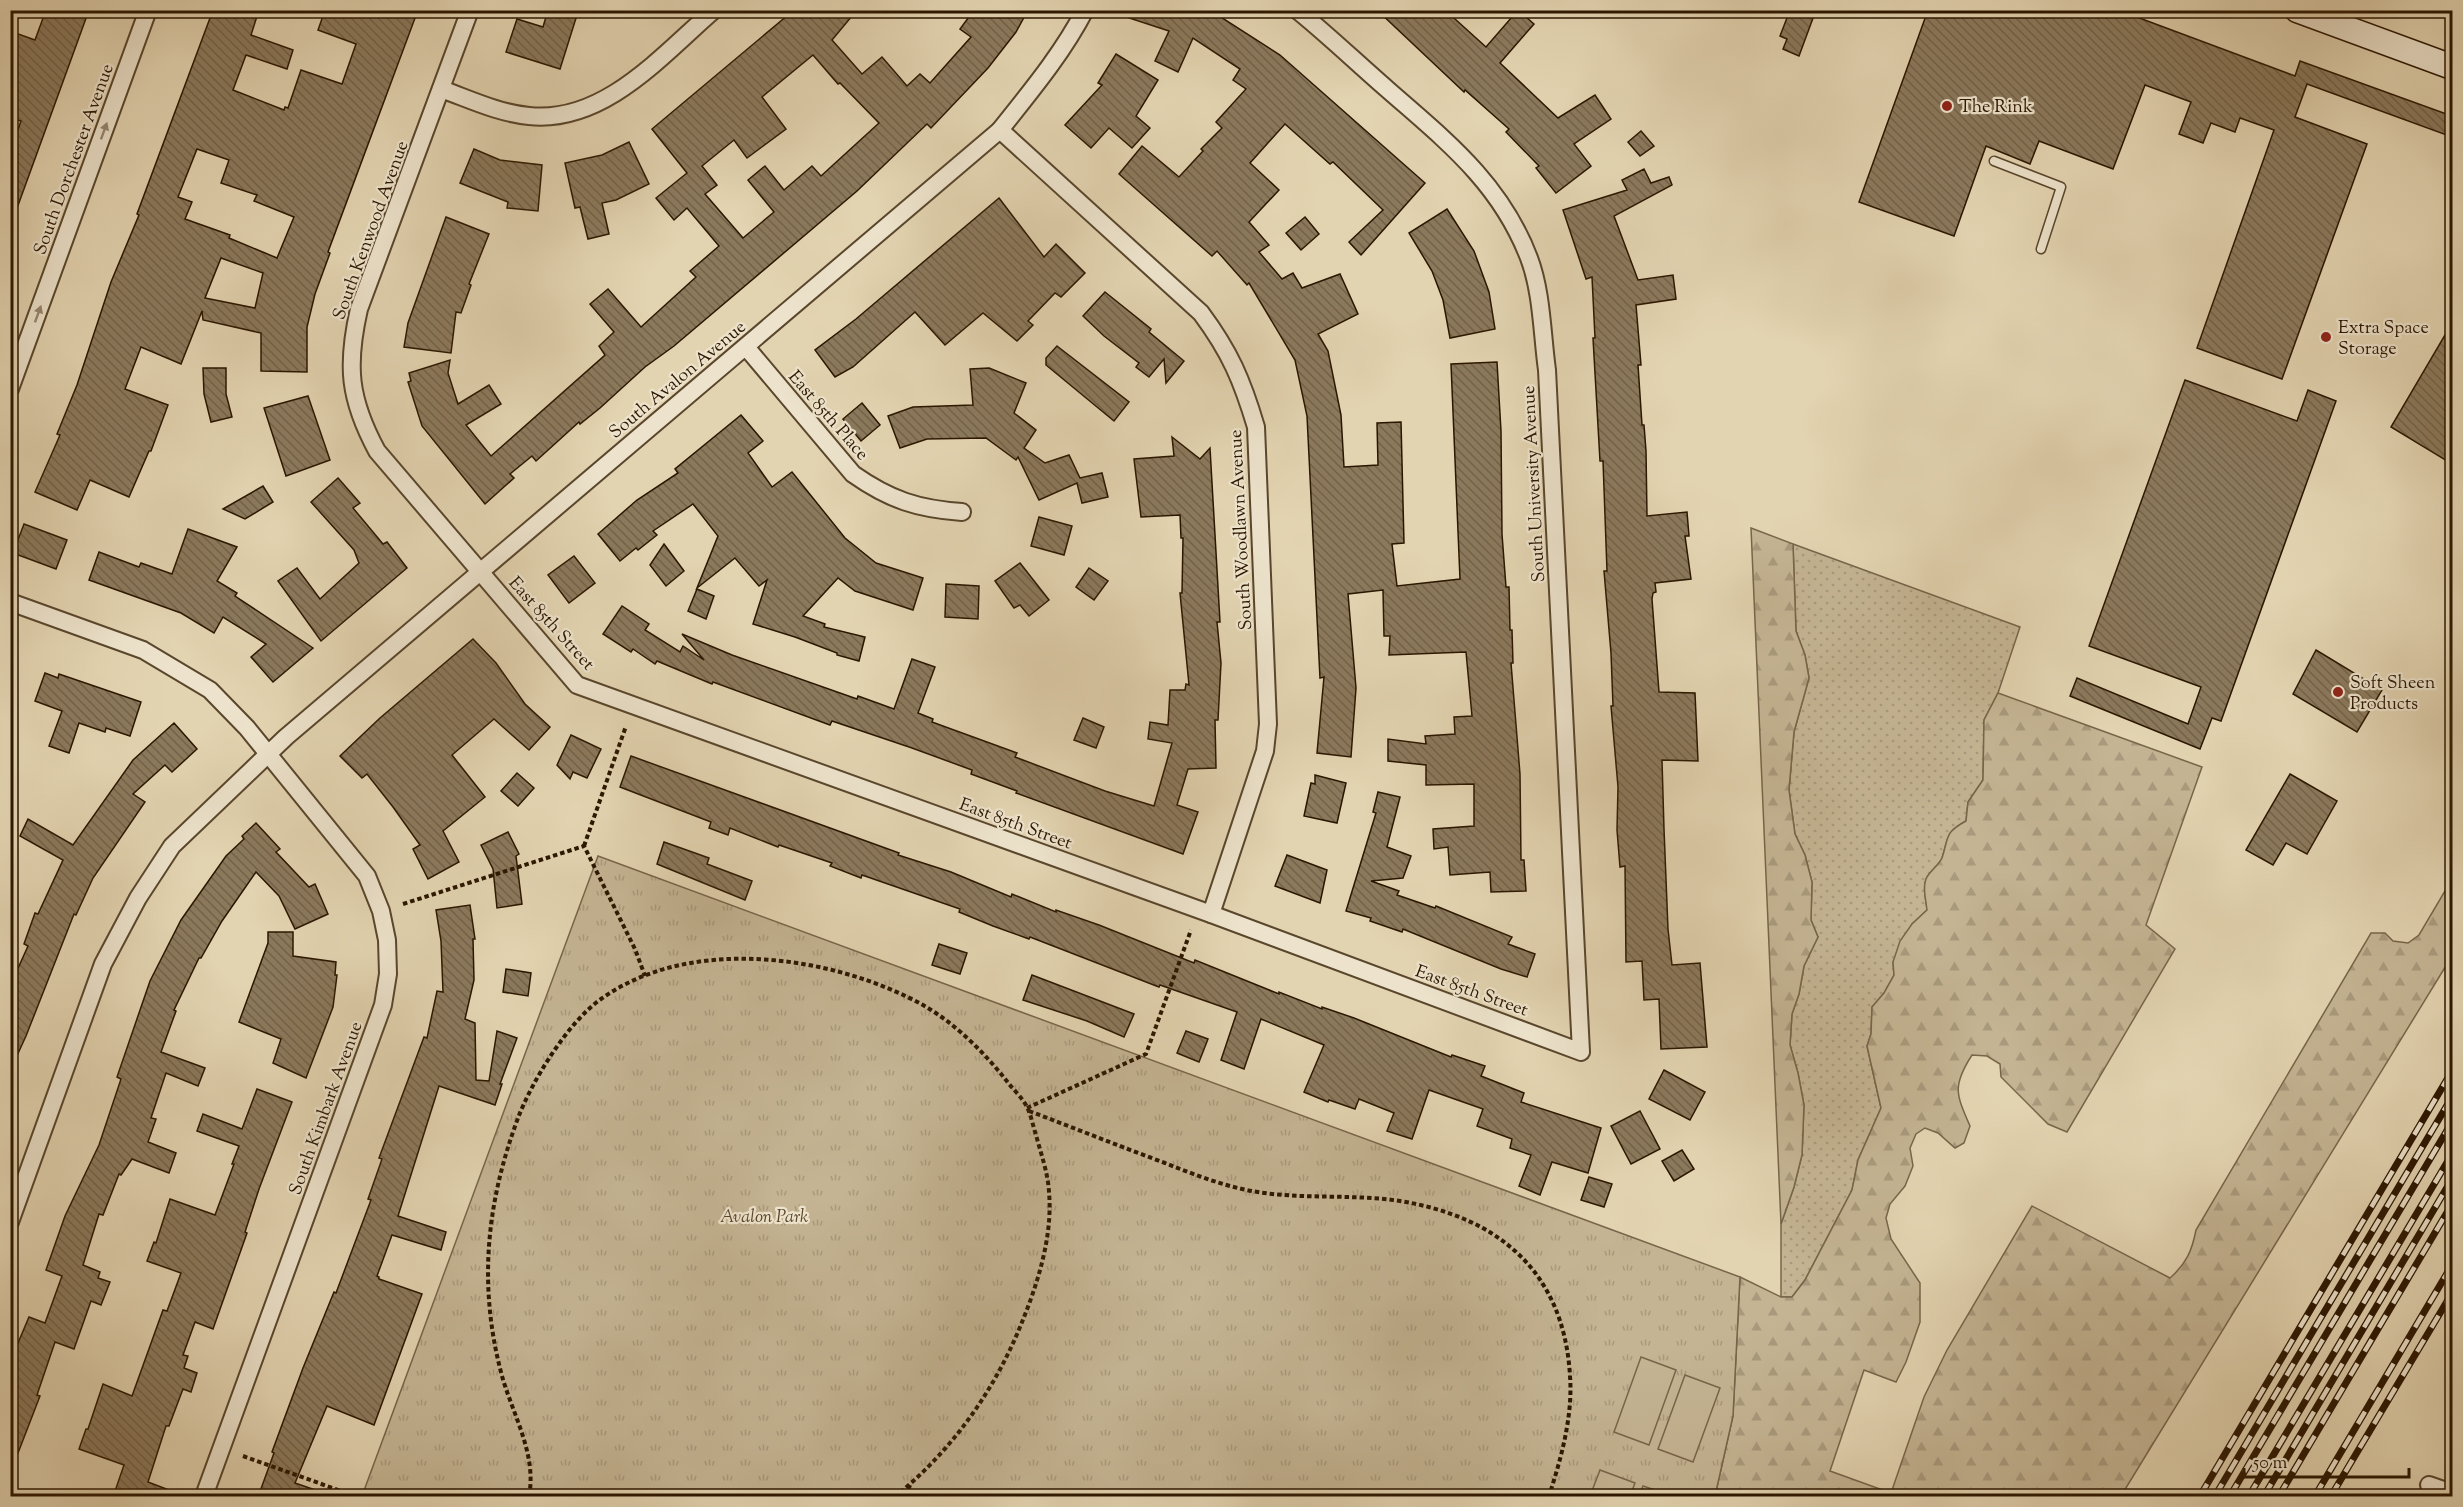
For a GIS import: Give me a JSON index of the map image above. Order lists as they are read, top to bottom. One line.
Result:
{"streets":{"street":["South Dorchester Avenue","South Kenwood Avenue","South Avalon Avenue","East 85th Place","South University Avenue","South Woodlawn Avenue","East 85th Street","South Kimbark Avenue"]},"crossings":[["South Kenwood Avenue","South Avalon Avenue"],["South Kenwood Avenue","East 85th Street"],["South Avalon Avenue","East 85th Place"],["South Avalon Avenue","South Woodlawn Avenue"],["South Avalon Avenue","East 85th Street"],["South Avalon Avenue","South Kimbark Avenue"],["South University Avenue","East 85th Street"],["South Woodlawn Avenue","East 85th Street"]],"one_way":["South Dorchester Avenue"],"parks":["Avalon Park"],"places":["The Rink","Extra Space Storage","Soft Sheen Products"],"scale_bar":"50 m"}
